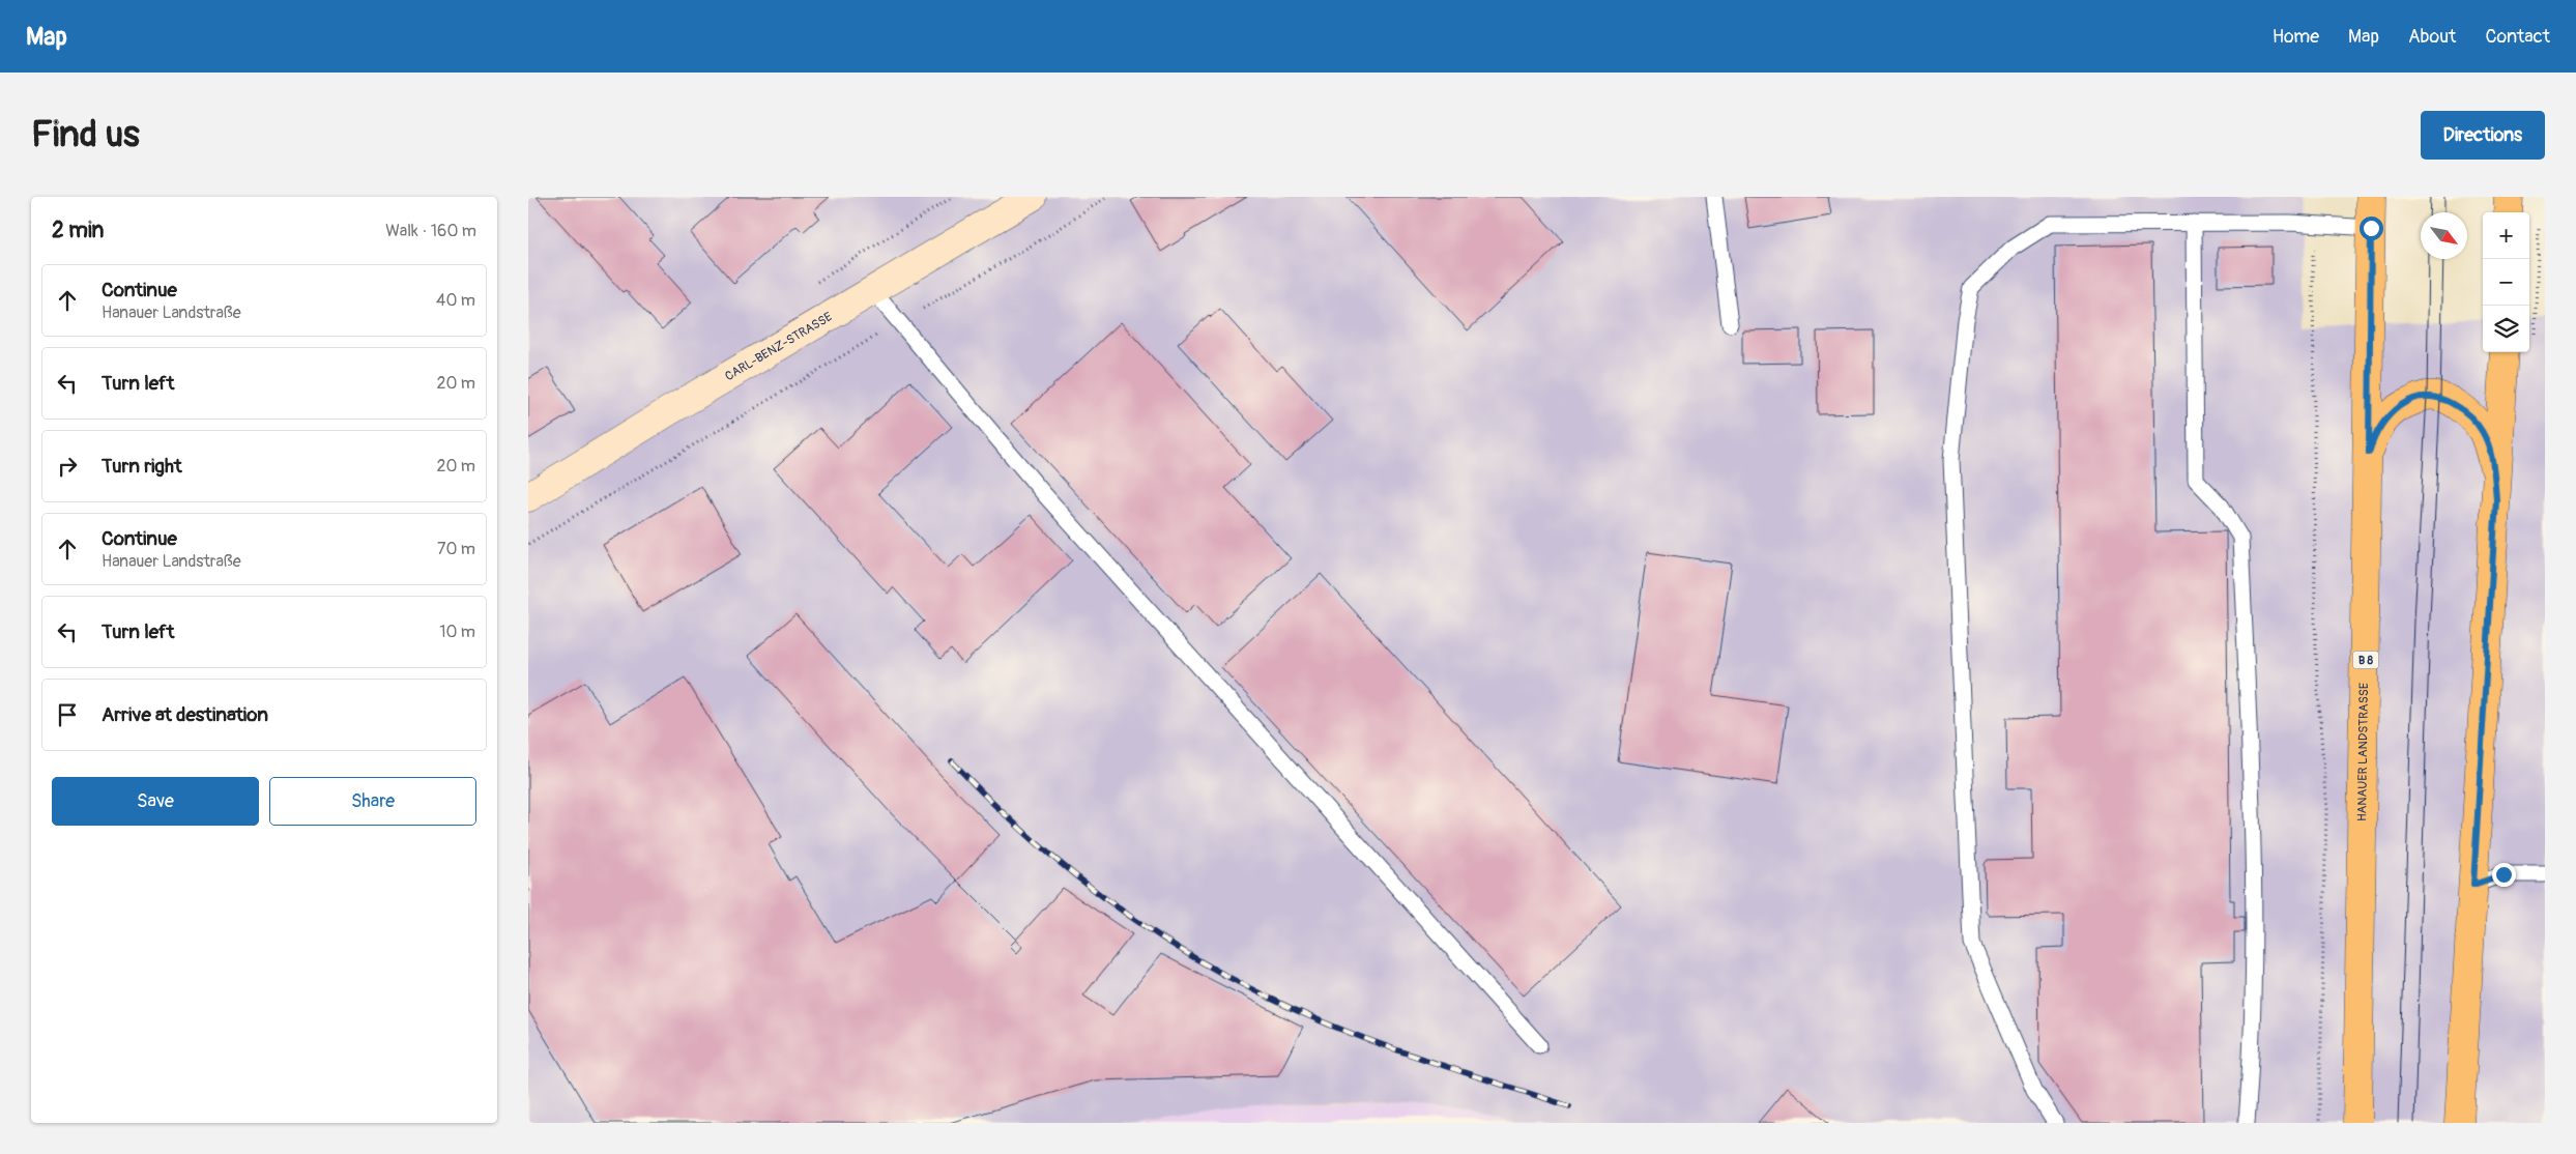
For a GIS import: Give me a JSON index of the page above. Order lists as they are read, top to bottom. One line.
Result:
{"streets":{"main road":["CARL-BENZ-STRASSE","B 8","HANAUER LANDSTRASSE"]},"north":"bottom right","page":{"header":"Map","nav":["Home","Map","About","Contact"],"buttons":["Directions",["Save","Share"]],"title":"Find us","heading":["2 min","Walk · 160 m"],"map_buttons":["+","−"],"list":[["Continue","Hanauer Landstraße","40 m"],["Turn left","20 m"],["Turn right","20 m"],["Continue","Hanauer Landstraße","70 m"],["Turn left","10 m"],"Arrive at destination"]}}
